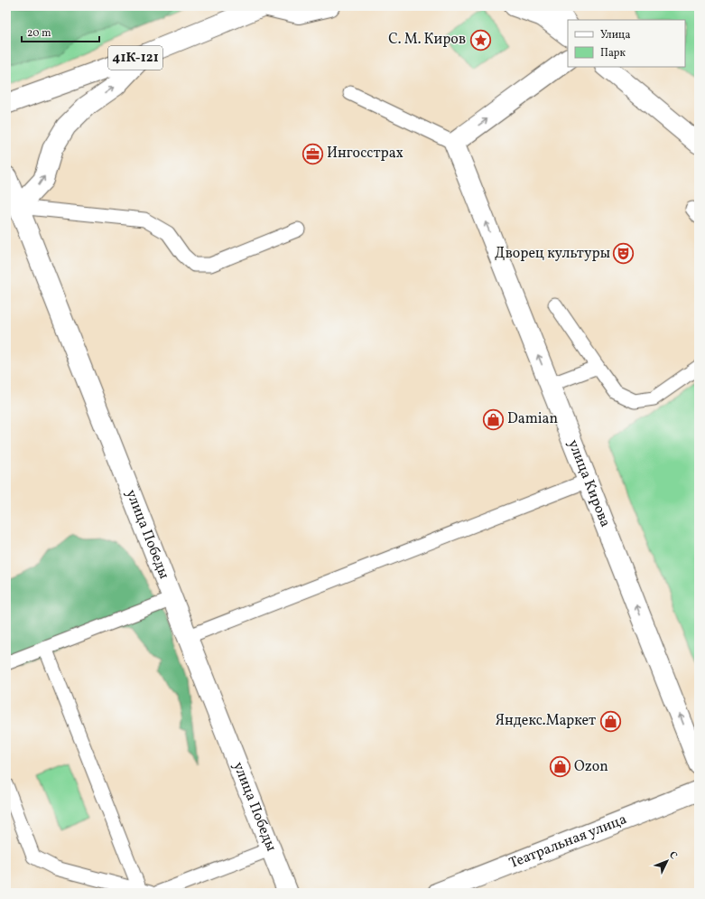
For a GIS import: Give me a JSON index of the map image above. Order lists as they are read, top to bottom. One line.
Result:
{"streets":{"street":["41К-121","улица Кирова","улица Победы","Театральная улица"]},"one_way":["улица Кирова"],"places":{"place":["С. М. Киров"],"office":["Ингосстрах"],"theatre":["Дворец культуры"],"shop":["Damian","Яндекс.Маркет","Ozon"]},"legend":["Улица","Парк"],"scale_bar":"20 m","north":"top right"}
